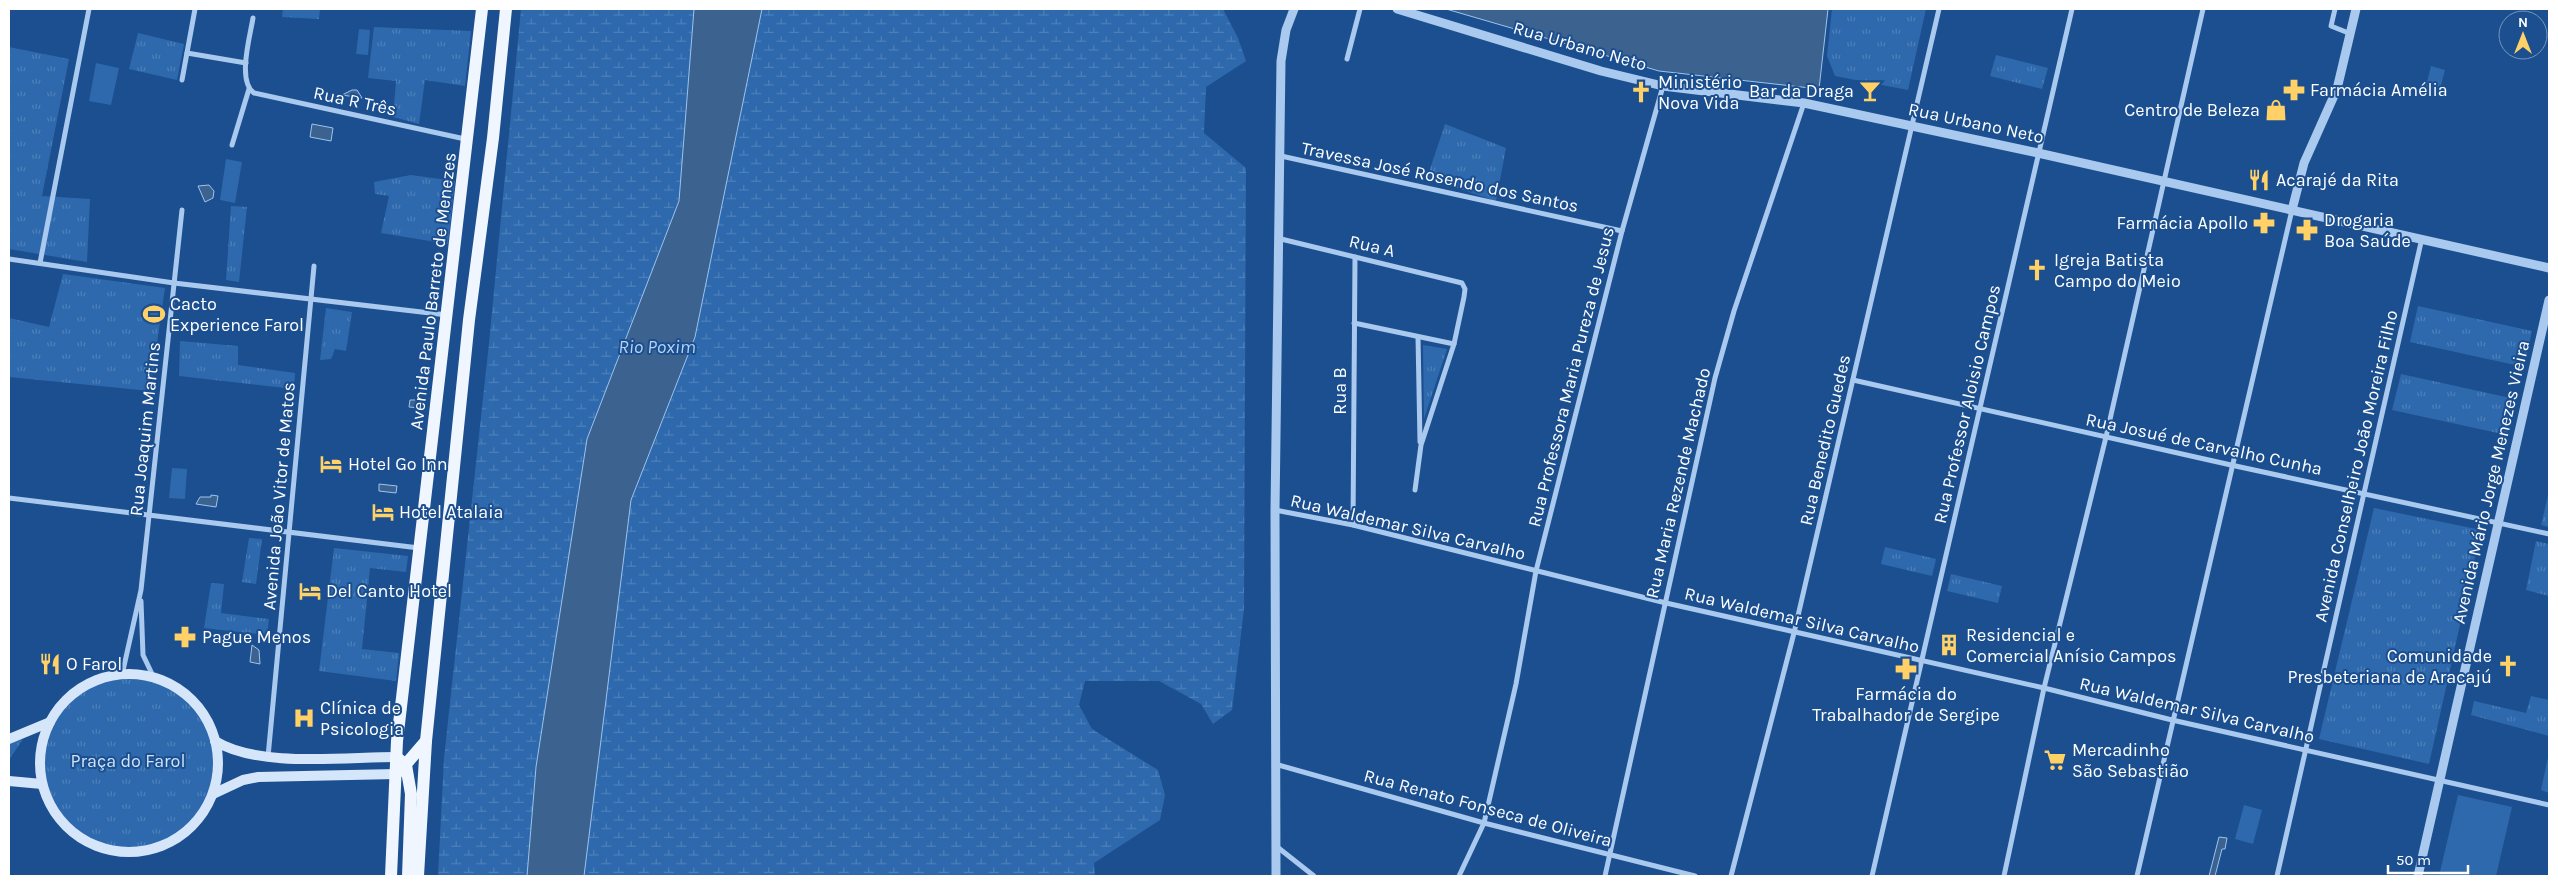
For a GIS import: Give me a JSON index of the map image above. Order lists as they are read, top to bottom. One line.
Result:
{"streets":{"main road":["Avenida Paulo Barreto de Menezes"],"street":["Rua Urbano Neto","Rua R Três","Travessa José Rosendo dos Santos","Rua A","Rua Professora Maria Pureza de Jesus","Rua B","Rua Professor Aloisio Campos","Rua Joaquim Martins","Rua Benedito Guedes","Rua Josué de Carvalho Cunha","Avenida Conselheiro João Moreira Filho","Avenida Mário Jorge Menezes Vieira","Rua Maria Rezende Machado","Avenida João Vitor de Matos","Rua Waldemar Silva Carvalho","Rua Renato Fonseca de Oliveira"]},"crossings":[["Rua Urbano Neto","Rua Professora Maria Pureza de Jesus"],["Rua Urbano Neto","Rua Professor Aloisio Campos"],["Rua Urbano Neto","Rua Benedito Guedes"],["Rua Urbano Neto","Avenida Conselheiro João Moreira Filho"],["Rua Urbano Neto","Rua Maria Rezende Machado"],["Rua R Três","Avenida Paulo Barreto de Menezes"],["Travessa José Rosendo dos Santos","Rua Professora Maria Pureza de Jesus"],["Rua A","Rua B"],["Rua Professora Maria Pureza de Jesus","Rua Waldemar Silva Carvalho"],["Rua Professora Maria Pureza de Jesus","Rua Renato Fonseca de Oliveira"],["Rua B","Rua Waldemar Silva Carvalho"],["Rua Professor Aloisio Campos","Rua Josué de Carvalho Cunha"],["Rua Professor Aloisio Campos","Rua Waldemar Silva Carvalho"],["Rua Benedito Guedes","Rua Josué de Carvalho Cunha"],["Rua Benedito Guedes","Rua Waldemar Silva Carvalho"],["Rua Josué de Carvalho Cunha","Avenida Conselheiro João Moreira Filho"],["Rua Josué de Carvalho Cunha","Avenida Mário Jorge Menezes Vieira"],["Avenida Conselheiro João Moreira Filho","Rua Waldemar Silva Carvalho"],["Avenida Mário Jorge Menezes Vieira","Rua Waldemar Silva Carvalho"],["Rua Maria Rezende Machado","Rua Waldemar Silva Carvalho"],["Rua Maria Rezende Machado","Rua Renato Fonseca de Oliveira"]],"water":["Rio Poxim"],"parks":["Praça do Farol"],"places":{"pharmacy":["Farmácia Amélia","Farmácia Apollo","Drogaria Boa Saúde","Pague Menos","Farmácia do Trabalhador de Sergipe"],"bar":["Bar da Draga"],"church":["Ministério Nova Vida","Igreja Batista Campo do Meio","Comunidade Presbeteriana de Aracajú"],"shop":["Centro de Beleza"],"restaurant":["Acarajé da Rita","O Farol"],"sports":["Cacto Experience Farol"],"hotel":["Hotel Go Inn","Hotel Atalaia","Del Canto Hotel"],"building":["Residencial e Comercial Anísio Campos"],"hospital":["Clínica de Psicologia"],"supermarket":["Mercadinho São Sebastião"]},"scale_bar":"50 m","north":"top"}
